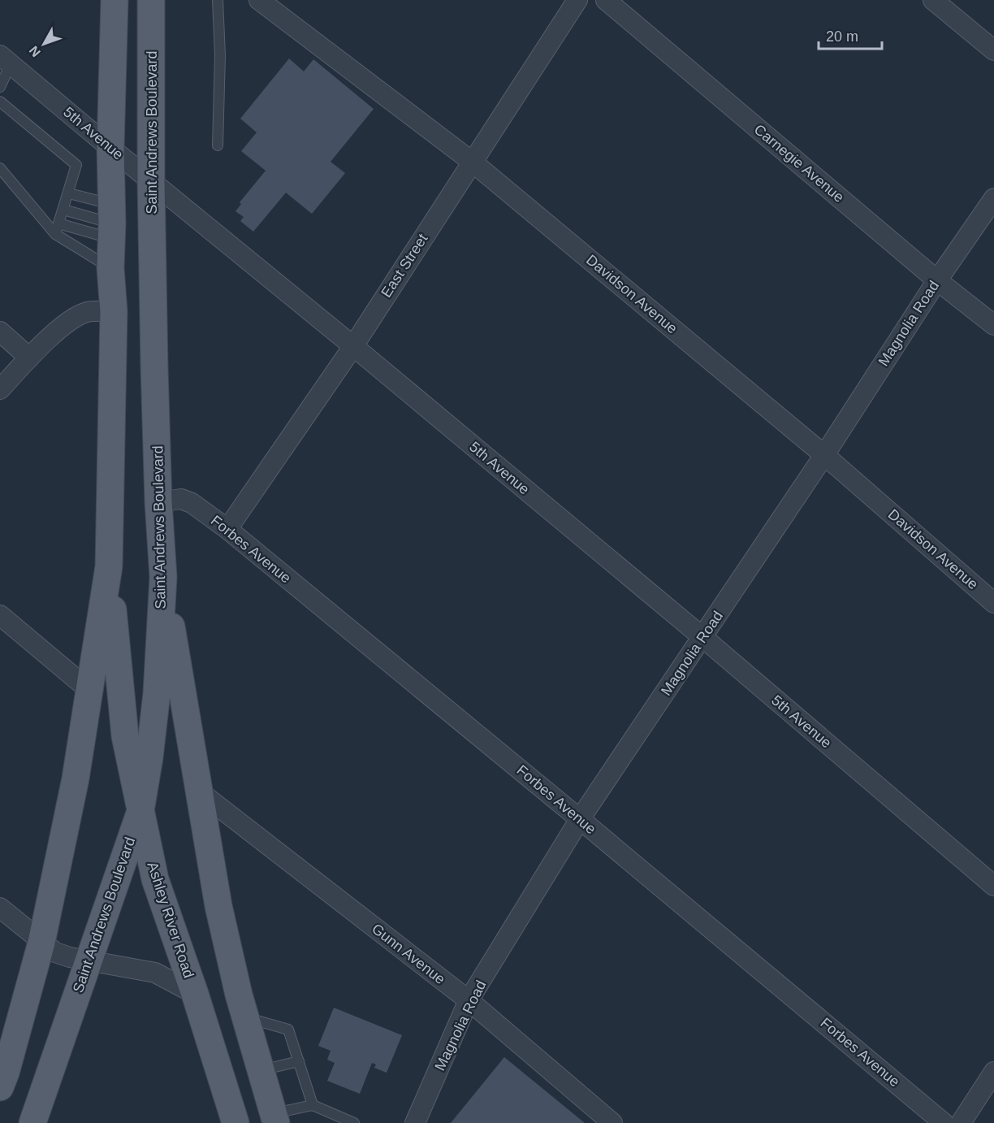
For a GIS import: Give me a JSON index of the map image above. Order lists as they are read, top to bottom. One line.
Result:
{"streets":{"main road":["Saint Andrews Boulevard","Ashley River Road"],"street":["5th Avenue","Carnegie Avenue","East Street","Davidson Avenue","Magnolia Road","Forbes Avenue","Gunn Avenue"]},"crossings":[["Saint Andrews Boulevard","5th Avenue"],["Saint Andrews Boulevard","Forbes Avenue"],["Saint Andrews Boulevard","Ashley River Road"],["5th Avenue","East Street"],["5th Avenue","Magnolia Road"],["Carnegie Avenue","Magnolia Road"],["East Street","Davidson Avenue"],["East Street","Forbes Avenue"],["Davidson Avenue","Magnolia Road"],["Magnolia Road","Forbes Avenue"],["Magnolia Road","Gunn Avenue"]],"scale_bar":"20 m","north":"bottom left"}
